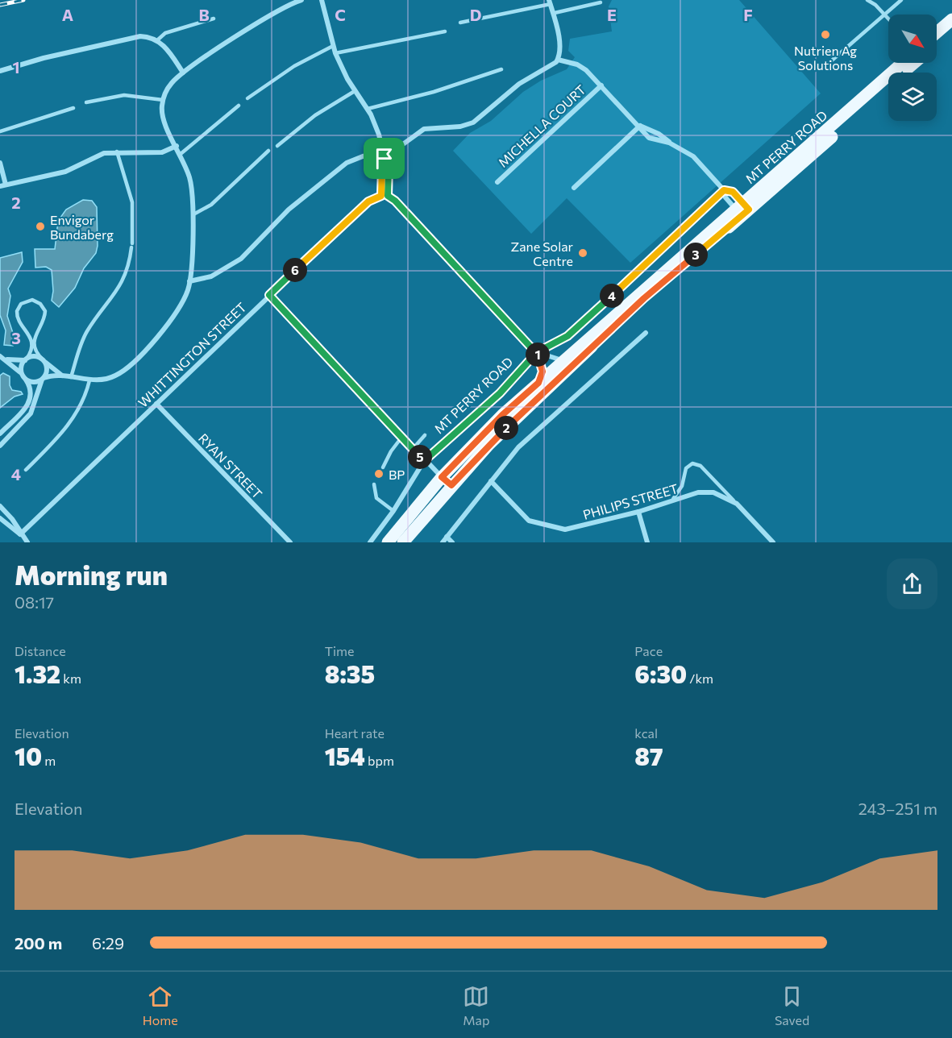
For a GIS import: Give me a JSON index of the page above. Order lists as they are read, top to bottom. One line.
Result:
{"streets":{"main road":["MT PERRY ROAD"],"street":["MICHELLA COURT","WHITTINGTON STREET","RYAN STREET","PHILIPS STREET"]},"crossings":[["WHITTINGTON STREET","RYAN STREET"]],"places":["Nutrien Ag Solutions","Envigor Bundaberg","Zane Solar Centre","BP"],"north":"bottom right","page":{"pins":["3","6","4","1","2","5"],"heading":["Morning run","08:17"],"stats":[["Distance","1.32 km"],["Time","8:35"],["Pace","6:30 /km"],["Elevation","10 m"],["Heart rate","154 bpm"],["kcal","87"]],"chart":["Elevation","243–251 m"],"list":[{"name":"200 m","note":"6:29"}],"tabs":["Home","Map","Saved"]},"grid":{"columns":["A","B","C","D","E","F"],"rows":["1","2","3","4"]}}
